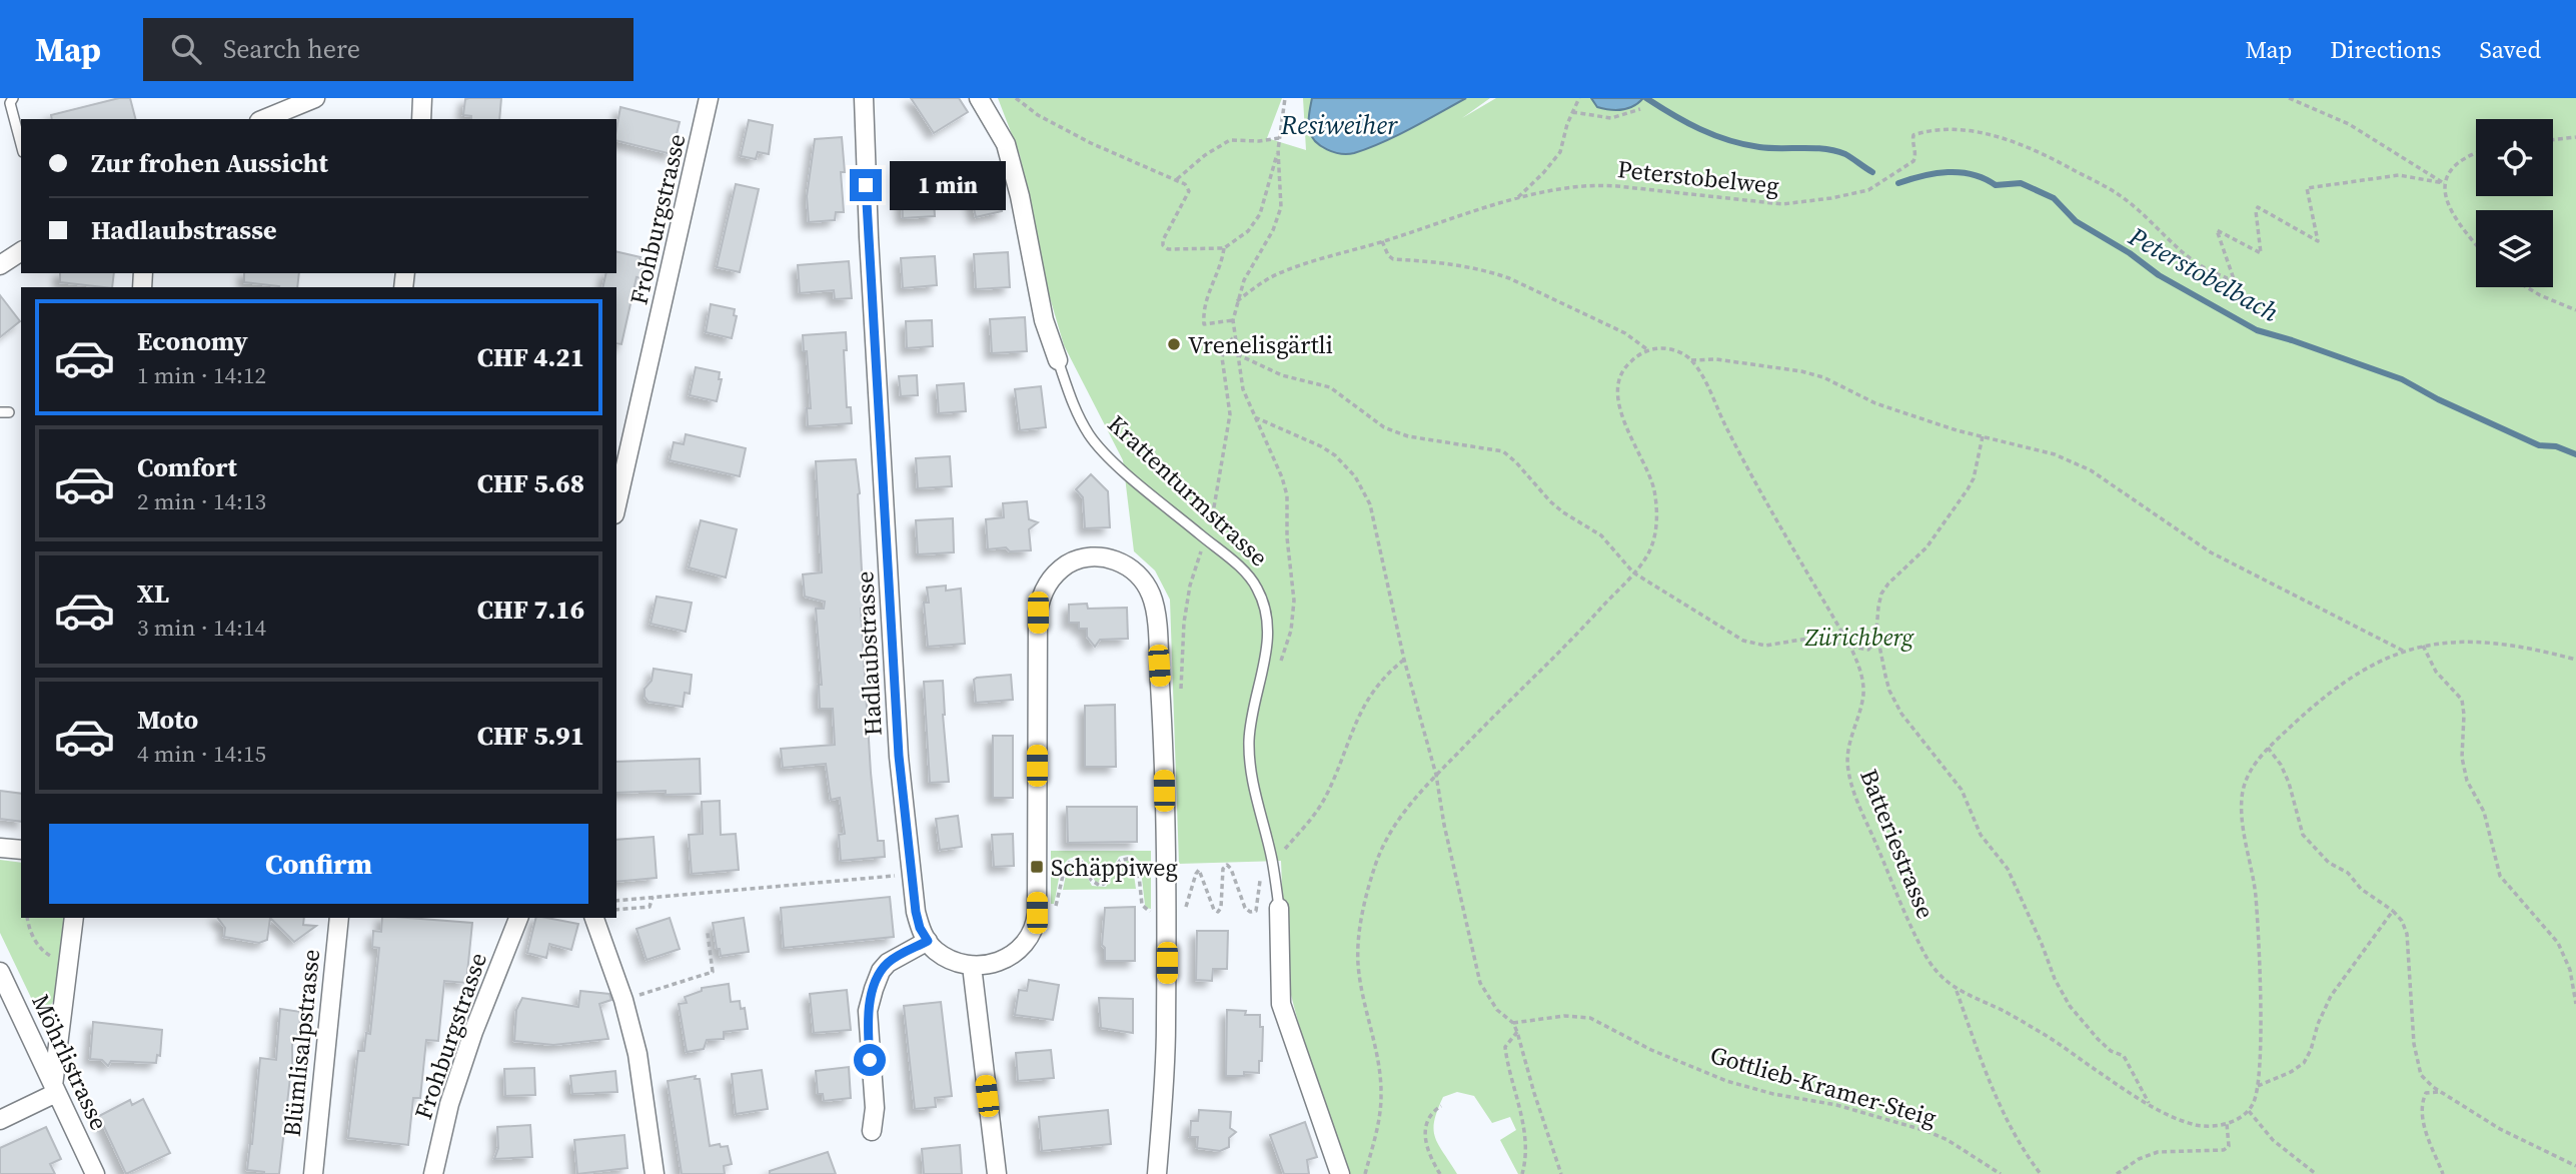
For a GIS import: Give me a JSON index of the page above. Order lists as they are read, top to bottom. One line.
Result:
{"streets":{"street":["Frohburgstrasse","Krattenturmstrasse","Hadlaubstrasse","Blümlisalpstrasse","Möhrlistrasse"],"path":["Peterstobelweg","Batteriestrasse","Gottlieb-Kramer-Steig"]},"water":["Resiweiher","Peterstobelbach"],"parks":["Zürichberg"],"places":{"other":["Vrenelisgärtli"],"transit":["Schäppiweg"]},"page":{"header":"Map","search":"Search here","nav":["Map","Directions","Saved"],"banner":["Zur frohen Aussicht","Hadlaubstrasse"],"bubble":"1 min","list":[{"name":"Economy","note":"1 min · 14:12","value":"CHF 4.21"},{"name":"Comfort","note":"2 min · 14:13","value":"CHF 5.68"},{"name":"XL","note":"3 min · 14:14","value":"CHF 7.16"},{"name":"Moto","note":"4 min · 14:15","value":"CHF 5.91"}],"buttons":"Confirm"}}
